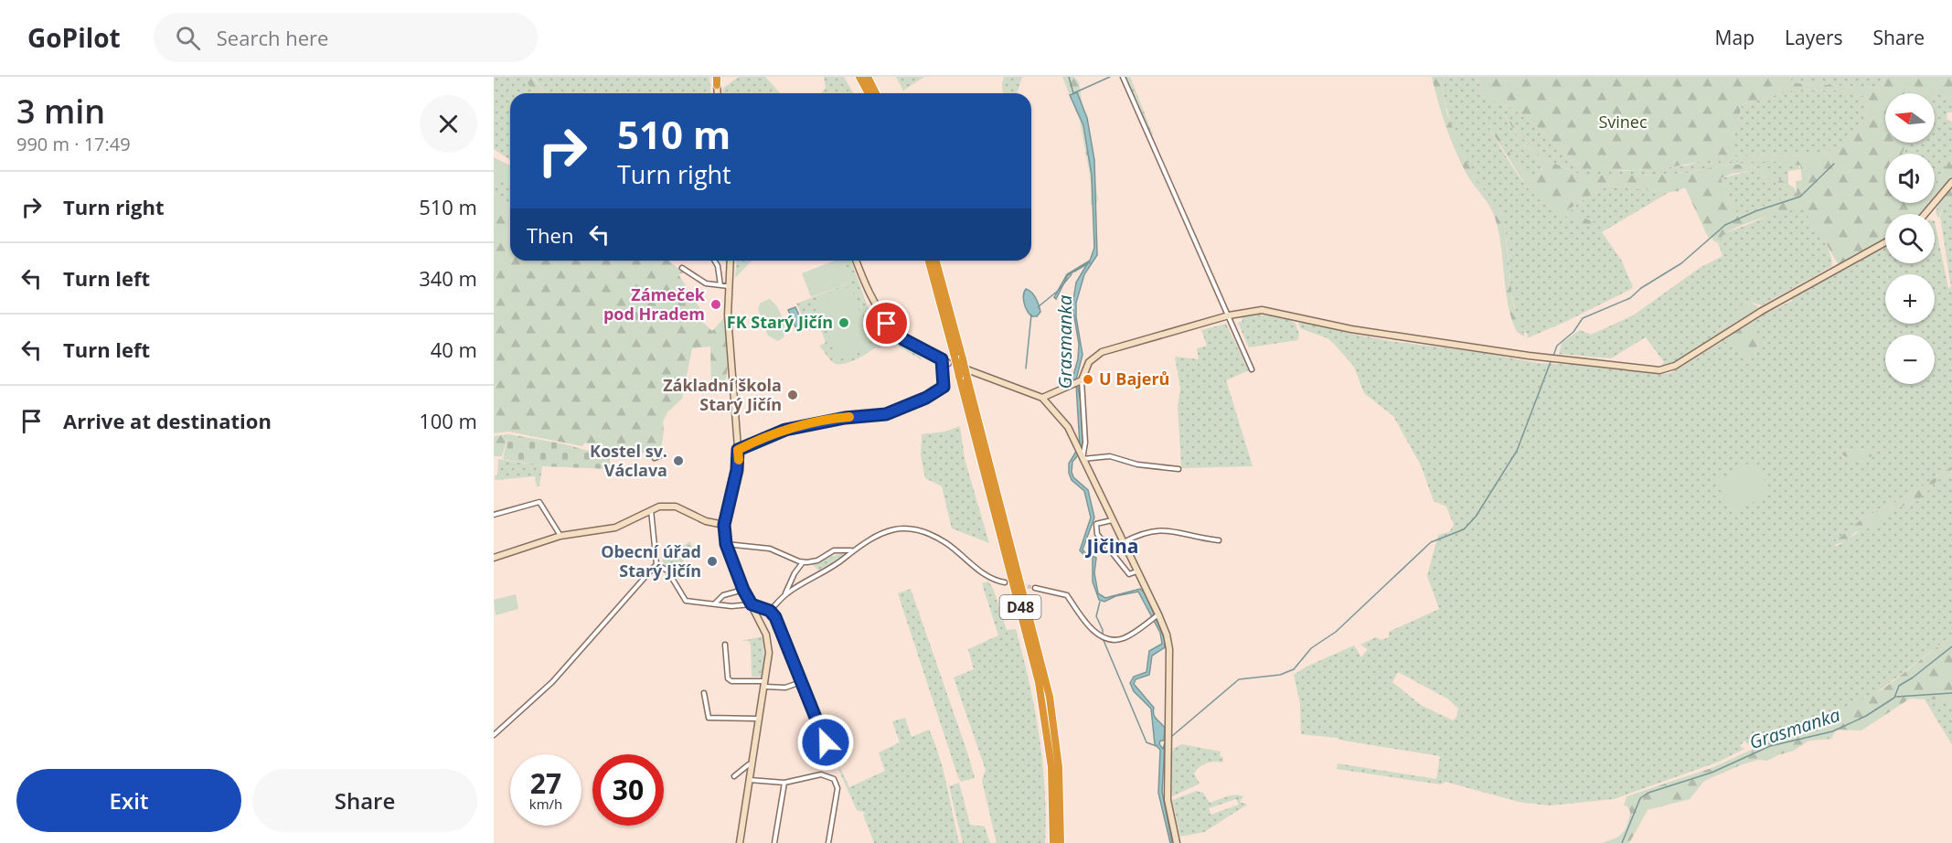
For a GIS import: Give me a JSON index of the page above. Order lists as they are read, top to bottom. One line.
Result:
{"streets":{"highway":["D48"]},"districts":["Jičina"],"water":["Grasmanka"],"parks":["Svinec"],"places":["Zámeček pod Hradem","FK Starý Jičín","U Bajerů","Základní škola Starý Jičín","Kostel sv. Václava","Obecní úřad Starý Jičín"],"north":"left","page":{"header":"GoPilot","search":"Search here","nav":["Map","Layers","Share"],"heading":["3 min","990 m · 17:49"],"map_buttons":["+","−"],"turn":["510 m","Turn right"],"list":[{"name":"Turn right","value":"510 m"},{"name":"Turn left","value":"340 m"},{"name":"Turn left","value":"40 m"},{"name":"Arrive at destination","value":"100 m"}],"then":"Then","speed":"27 km/h","limit":"30","buttons":["Exit","Share"]}}
